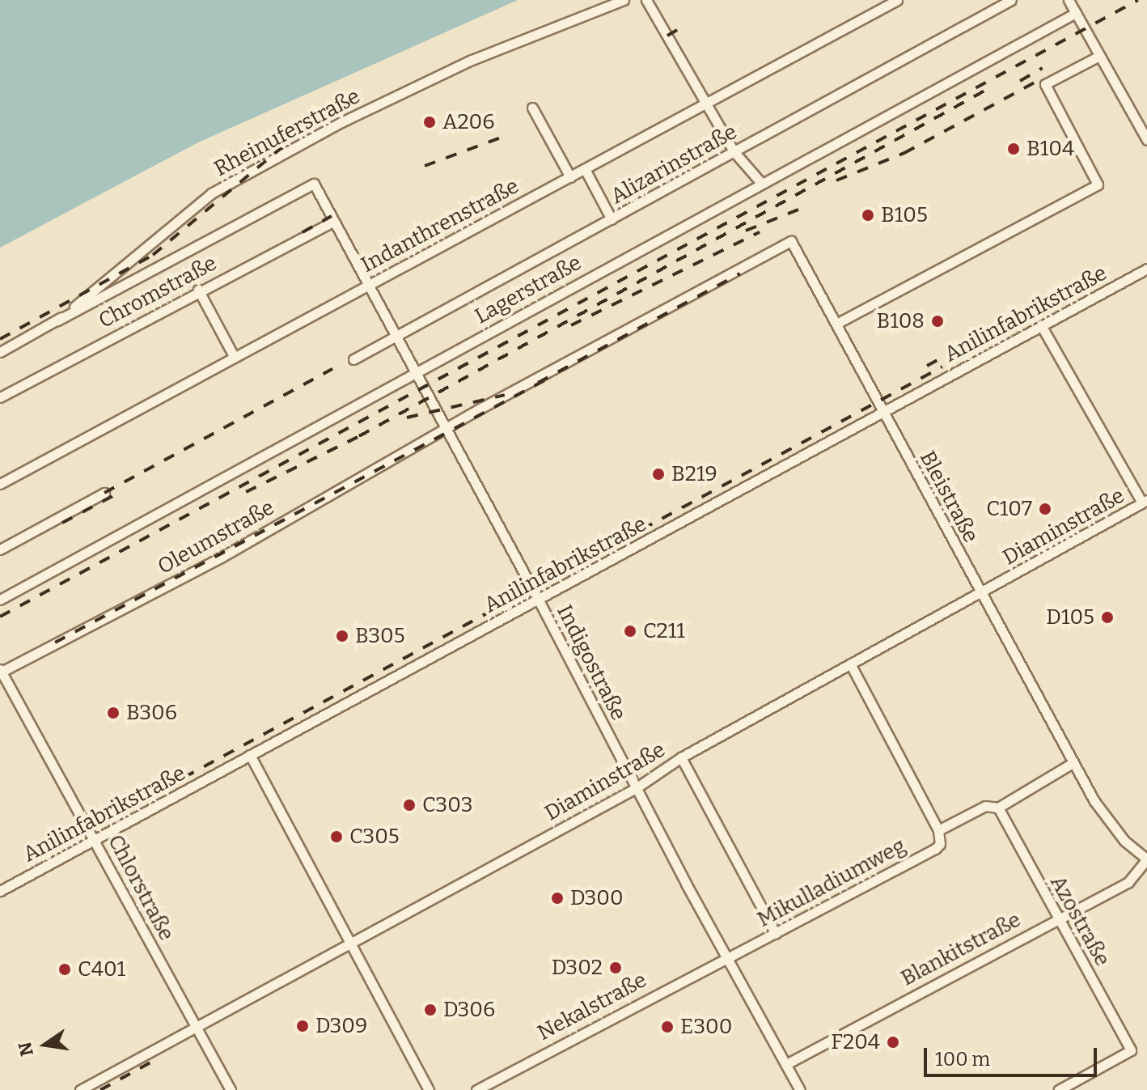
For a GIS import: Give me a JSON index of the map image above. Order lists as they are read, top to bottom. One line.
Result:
{"streets":{"street":["Rheinuferstraße","Alizarinstraße","Indanthrenstraße","Lagerstraße","Chromstraße","Anilinfabrikstraße","Bleistraße","Diaminstraße","Oleumstraße","Indigostraße","Mikulladiumweg","Chlorstraße","Azostraße","Blankitstraße","Nekalstraße"]},"crossings":[["Rheinuferstraße","Indigostraße"],["Alizarinstraße","Indigostraße"],["Indanthrenstraße","Indigostraße"],["Lagerstraße","Indigostraße"],["Chromstraße","Indigostraße"],["Anilinfabrikstraße","Bleistraße"],["Anilinfabrikstraße","Indigostraße"],["Anilinfabrikstraße","Chlorstraße"],["Bleistraße","Diaminstraße"],["Bleistraße","Oleumstraße"],["Bleistraße","Blankitstraße"],["Diaminstraße","Indigostraße"],["Diaminstraße","Chlorstraße"],["Oleumstraße","Indigostraße"],["Oleumstraße","Chlorstraße"],["Indigostraße","Mikulladiumweg"],["Indigostraße","Blankitstraße"],["Indigostraße","Nekalstraße"],["Mikulladiumweg","Nekalstraße"],["Azostraße","Blankitstraße"]],"places":["A206","B104","B105","B108","B219","C107","D105","C211","B305","B306","C303","C305","D300","D302","C401","D306","D309","E300","F204"],"scale_bar":"100 m","north":"left"}
